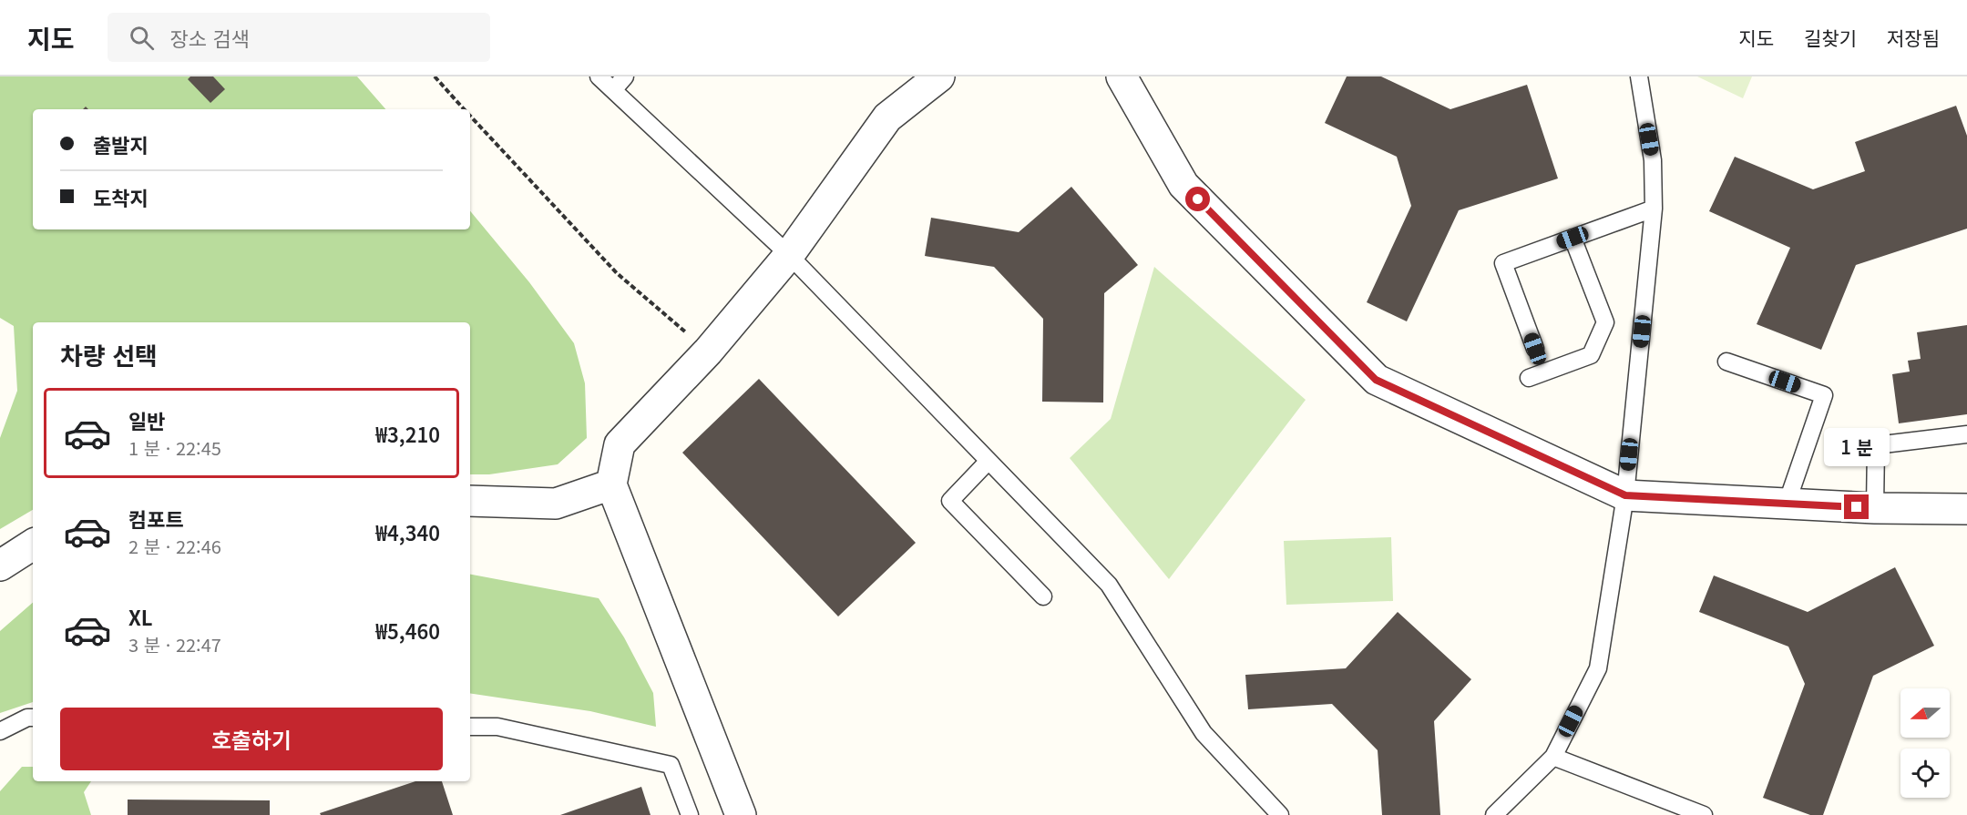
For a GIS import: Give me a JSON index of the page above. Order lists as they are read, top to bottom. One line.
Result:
{"north":"left","page":{"header":"지도","search":"장소 검색","nav":["지도","길찾기","저장됨"],"banner":["출발지","도착지"],"heading":"차량 선택","list":[{"name":"일반","note":"1 분 · 22:45","value":"₩3,210"},{"name":"컴포트","note":"2 분 · 22:46","value":"₩4,340"},{"name":"XL","note":"3 분 · 22:47","value":"₩5,460"}],"bubble":"1 분","buttons":"호출하기"}}
